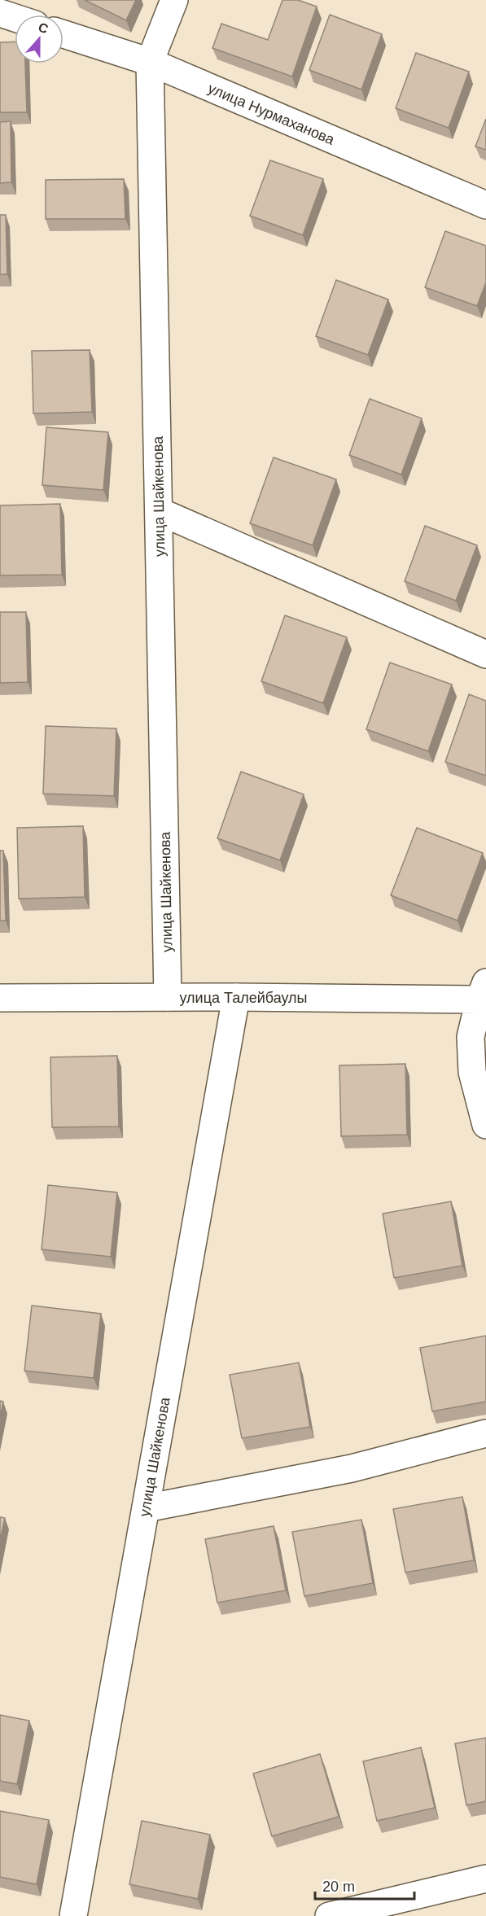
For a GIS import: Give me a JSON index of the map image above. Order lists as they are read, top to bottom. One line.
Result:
{"streets":{"street":["улица Нурмаханова","улица Шайкенова","улица Талейбаулы"]},"crossings":[["улица Нурмаханова","улица Шайкенова"],["улица Шайкенова","улица Талейбаулы"]],"scale_bar":"20 m","north":"top"}
